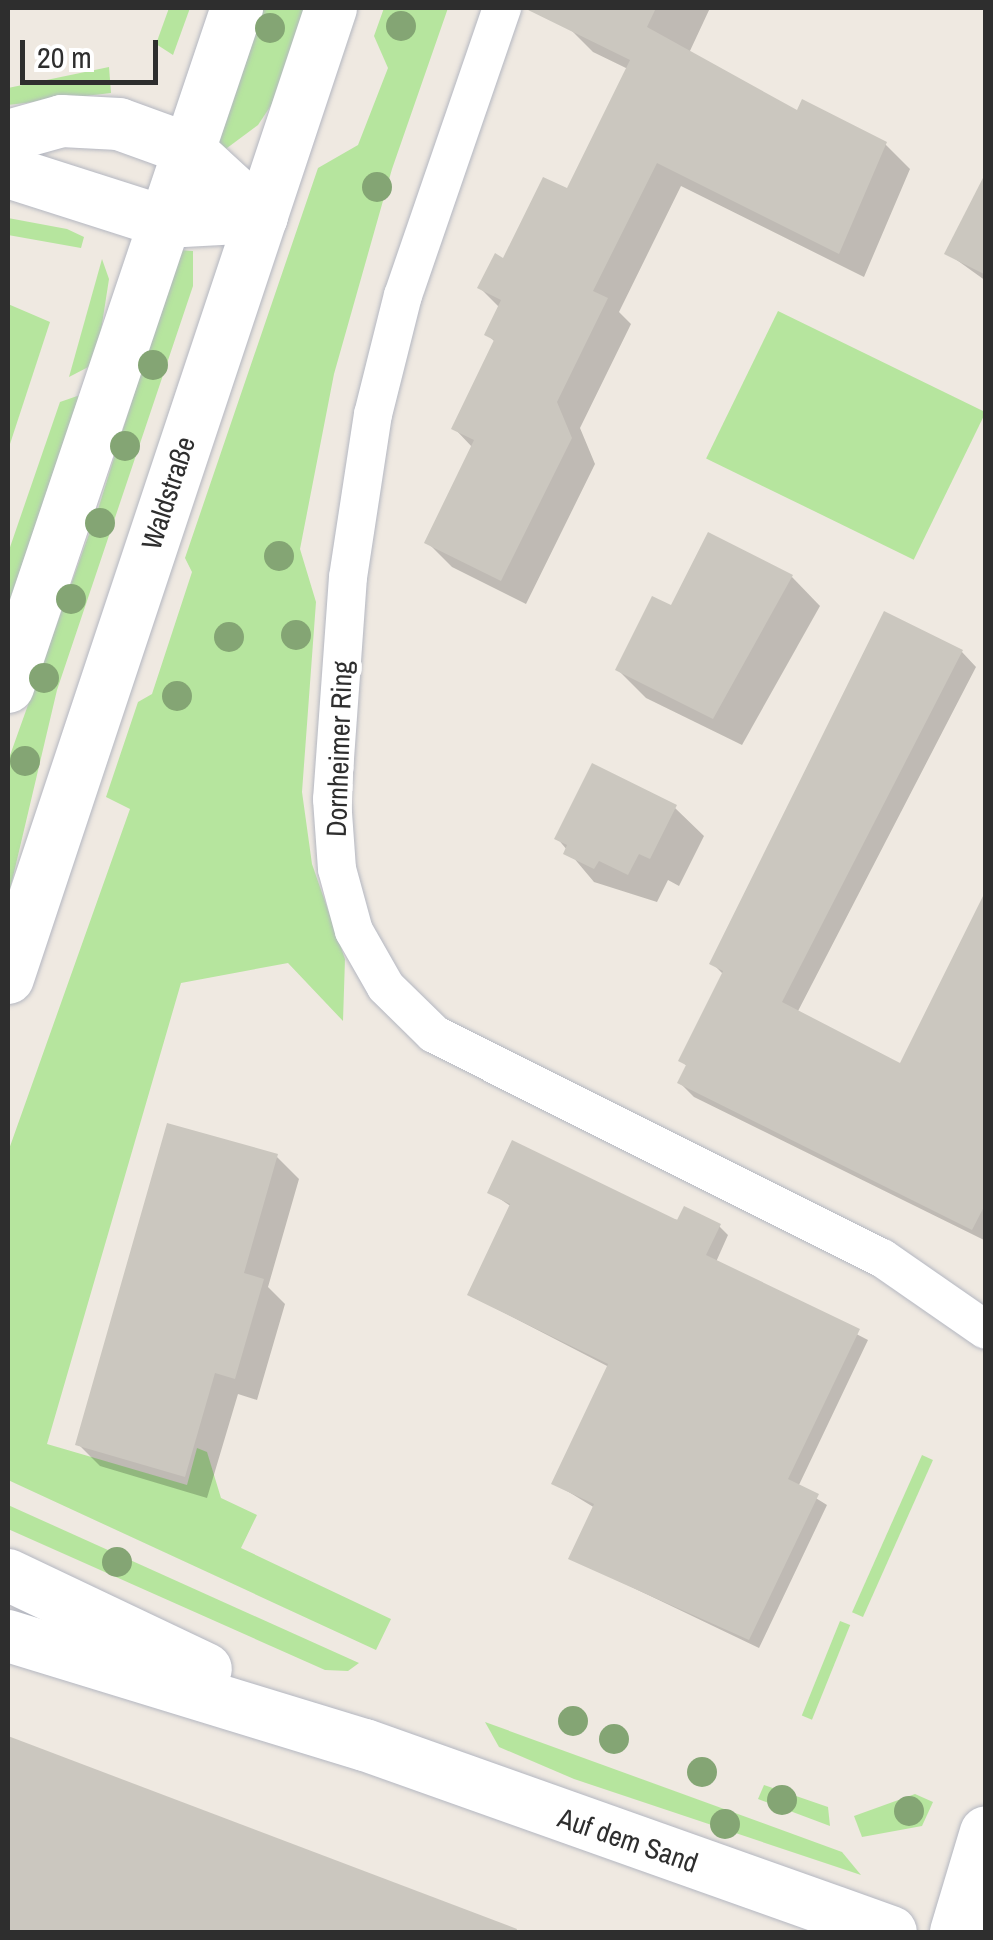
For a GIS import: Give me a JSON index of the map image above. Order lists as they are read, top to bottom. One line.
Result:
{"streets":{"street":["Waldstraße","Dornheimer Ring","Auf dem Sand"]},"scale_bar":"20 m"}
